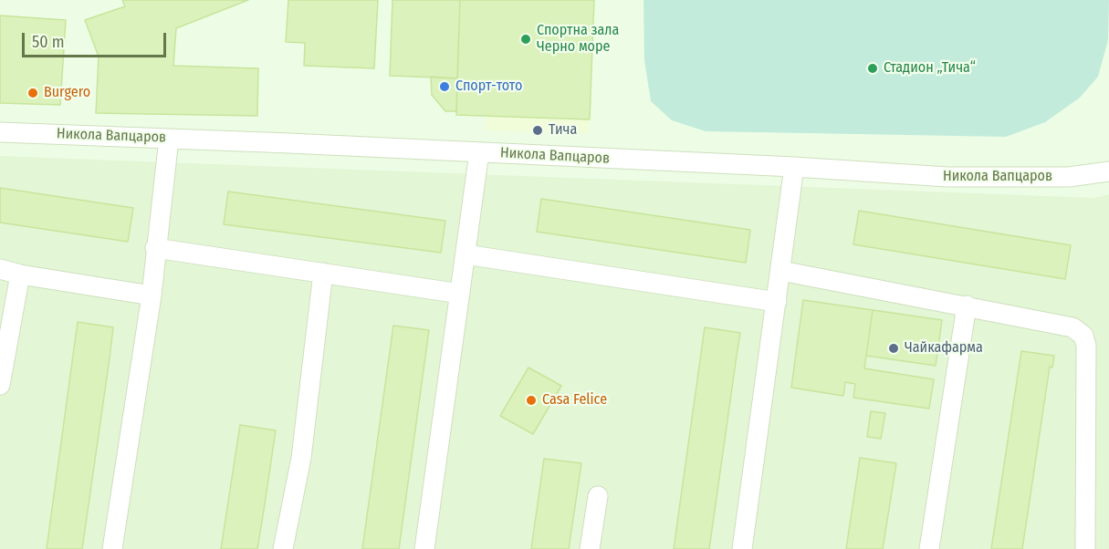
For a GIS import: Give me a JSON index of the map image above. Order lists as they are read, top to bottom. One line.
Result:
{"streets":{"street":["Никола Вапцаров"]},"places":["Спортна зала Черно море","Стадион „Тича“","Спорт-тото","Burgero","Тича","Чайкафарма","Casa Felice"],"scale_bar":"50 m"}
